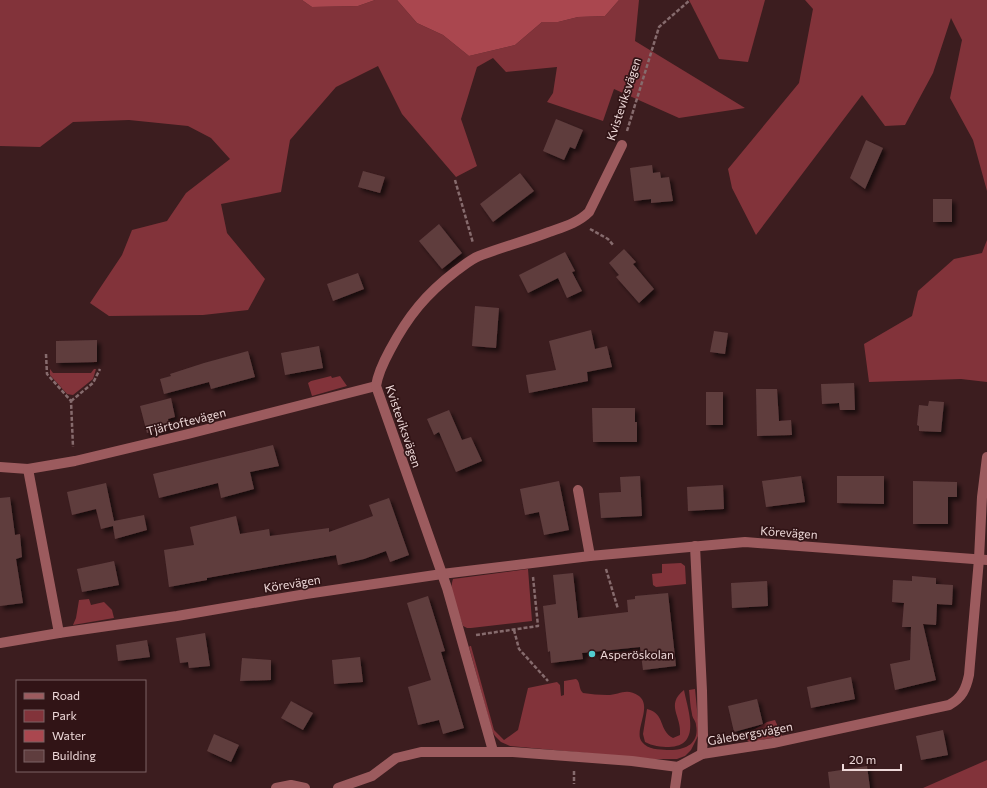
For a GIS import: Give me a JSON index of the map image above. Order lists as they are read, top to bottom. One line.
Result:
{"streets":{"street":["Kvisteviksvägen","Tjärtoftevägen","Körevägen","Gålebergsvägen"]},"crossings":[["Kvisteviksvägen","Tjärtoftevägen"],["Kvisteviksvägen","Körevägen"],["Körevägen","Gålebergsvägen"]],"places":["Asperöskolan"],"legend":["Road","Park","Water","Building"],"scale_bar":"20 m"}
